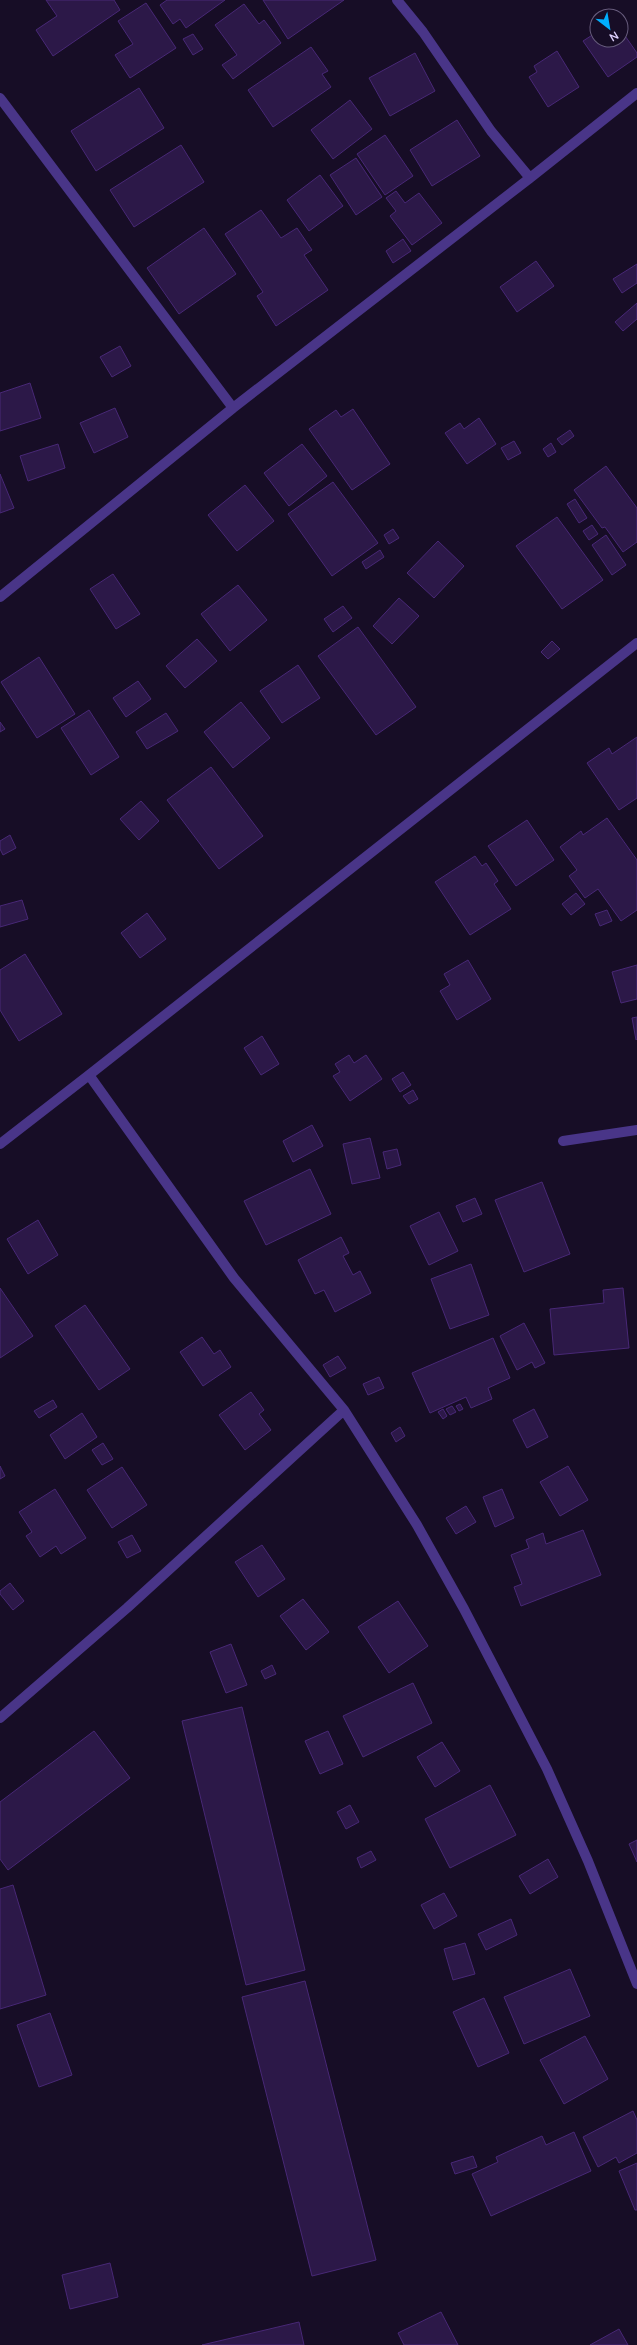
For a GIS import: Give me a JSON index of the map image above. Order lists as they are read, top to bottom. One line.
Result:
{"north":"bottom right"}
